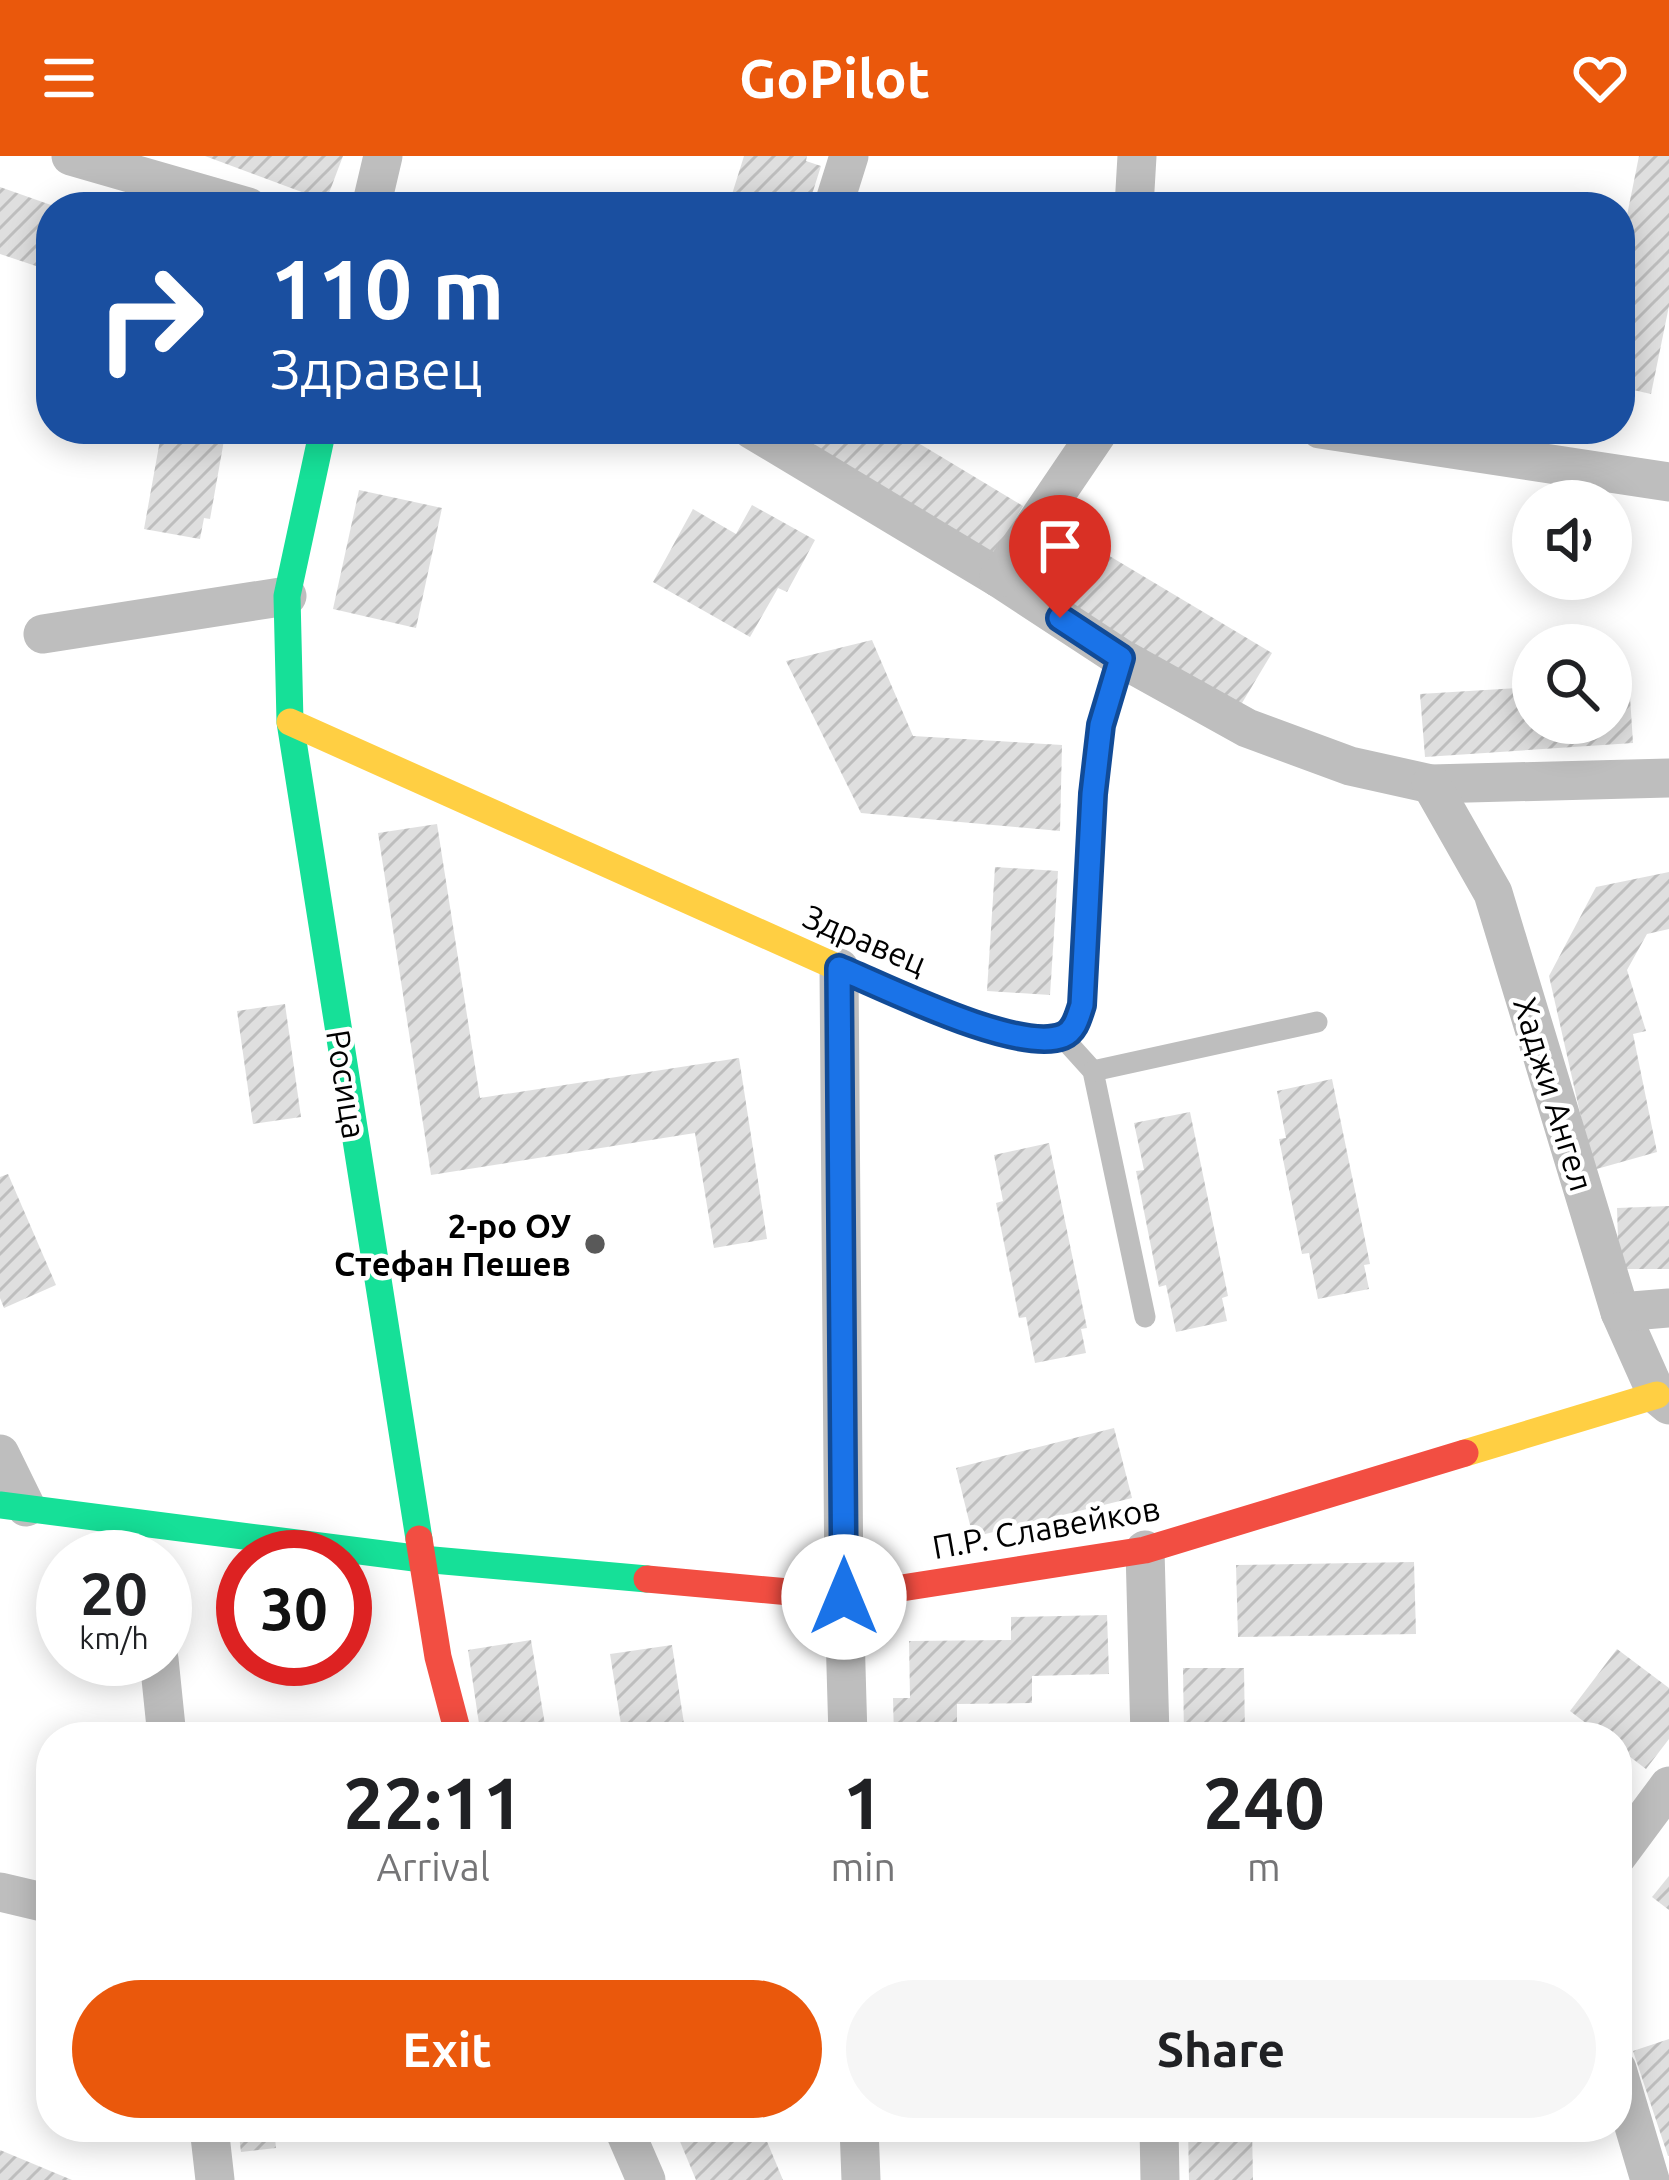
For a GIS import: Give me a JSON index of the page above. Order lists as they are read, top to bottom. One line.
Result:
{"streets":{"street":["Здравец","Росица","Хаджи Ангел","П.Р. Славейков"]},"crossings":[["Здравец","Росица"],["Росица","П.Р. Славейков"],["Хаджи Ангел","П.Р. Славейков"]],"places":["2-ро ОУ Стефан Пешев"],"page":{"header":"GoPilot","turn":["110 m","Здравец"],"speed":"20 km/h","limit":"30","eta":["22:11","Arrival","1","min","240","m"],"buttons":["Exit","Share"]}}
